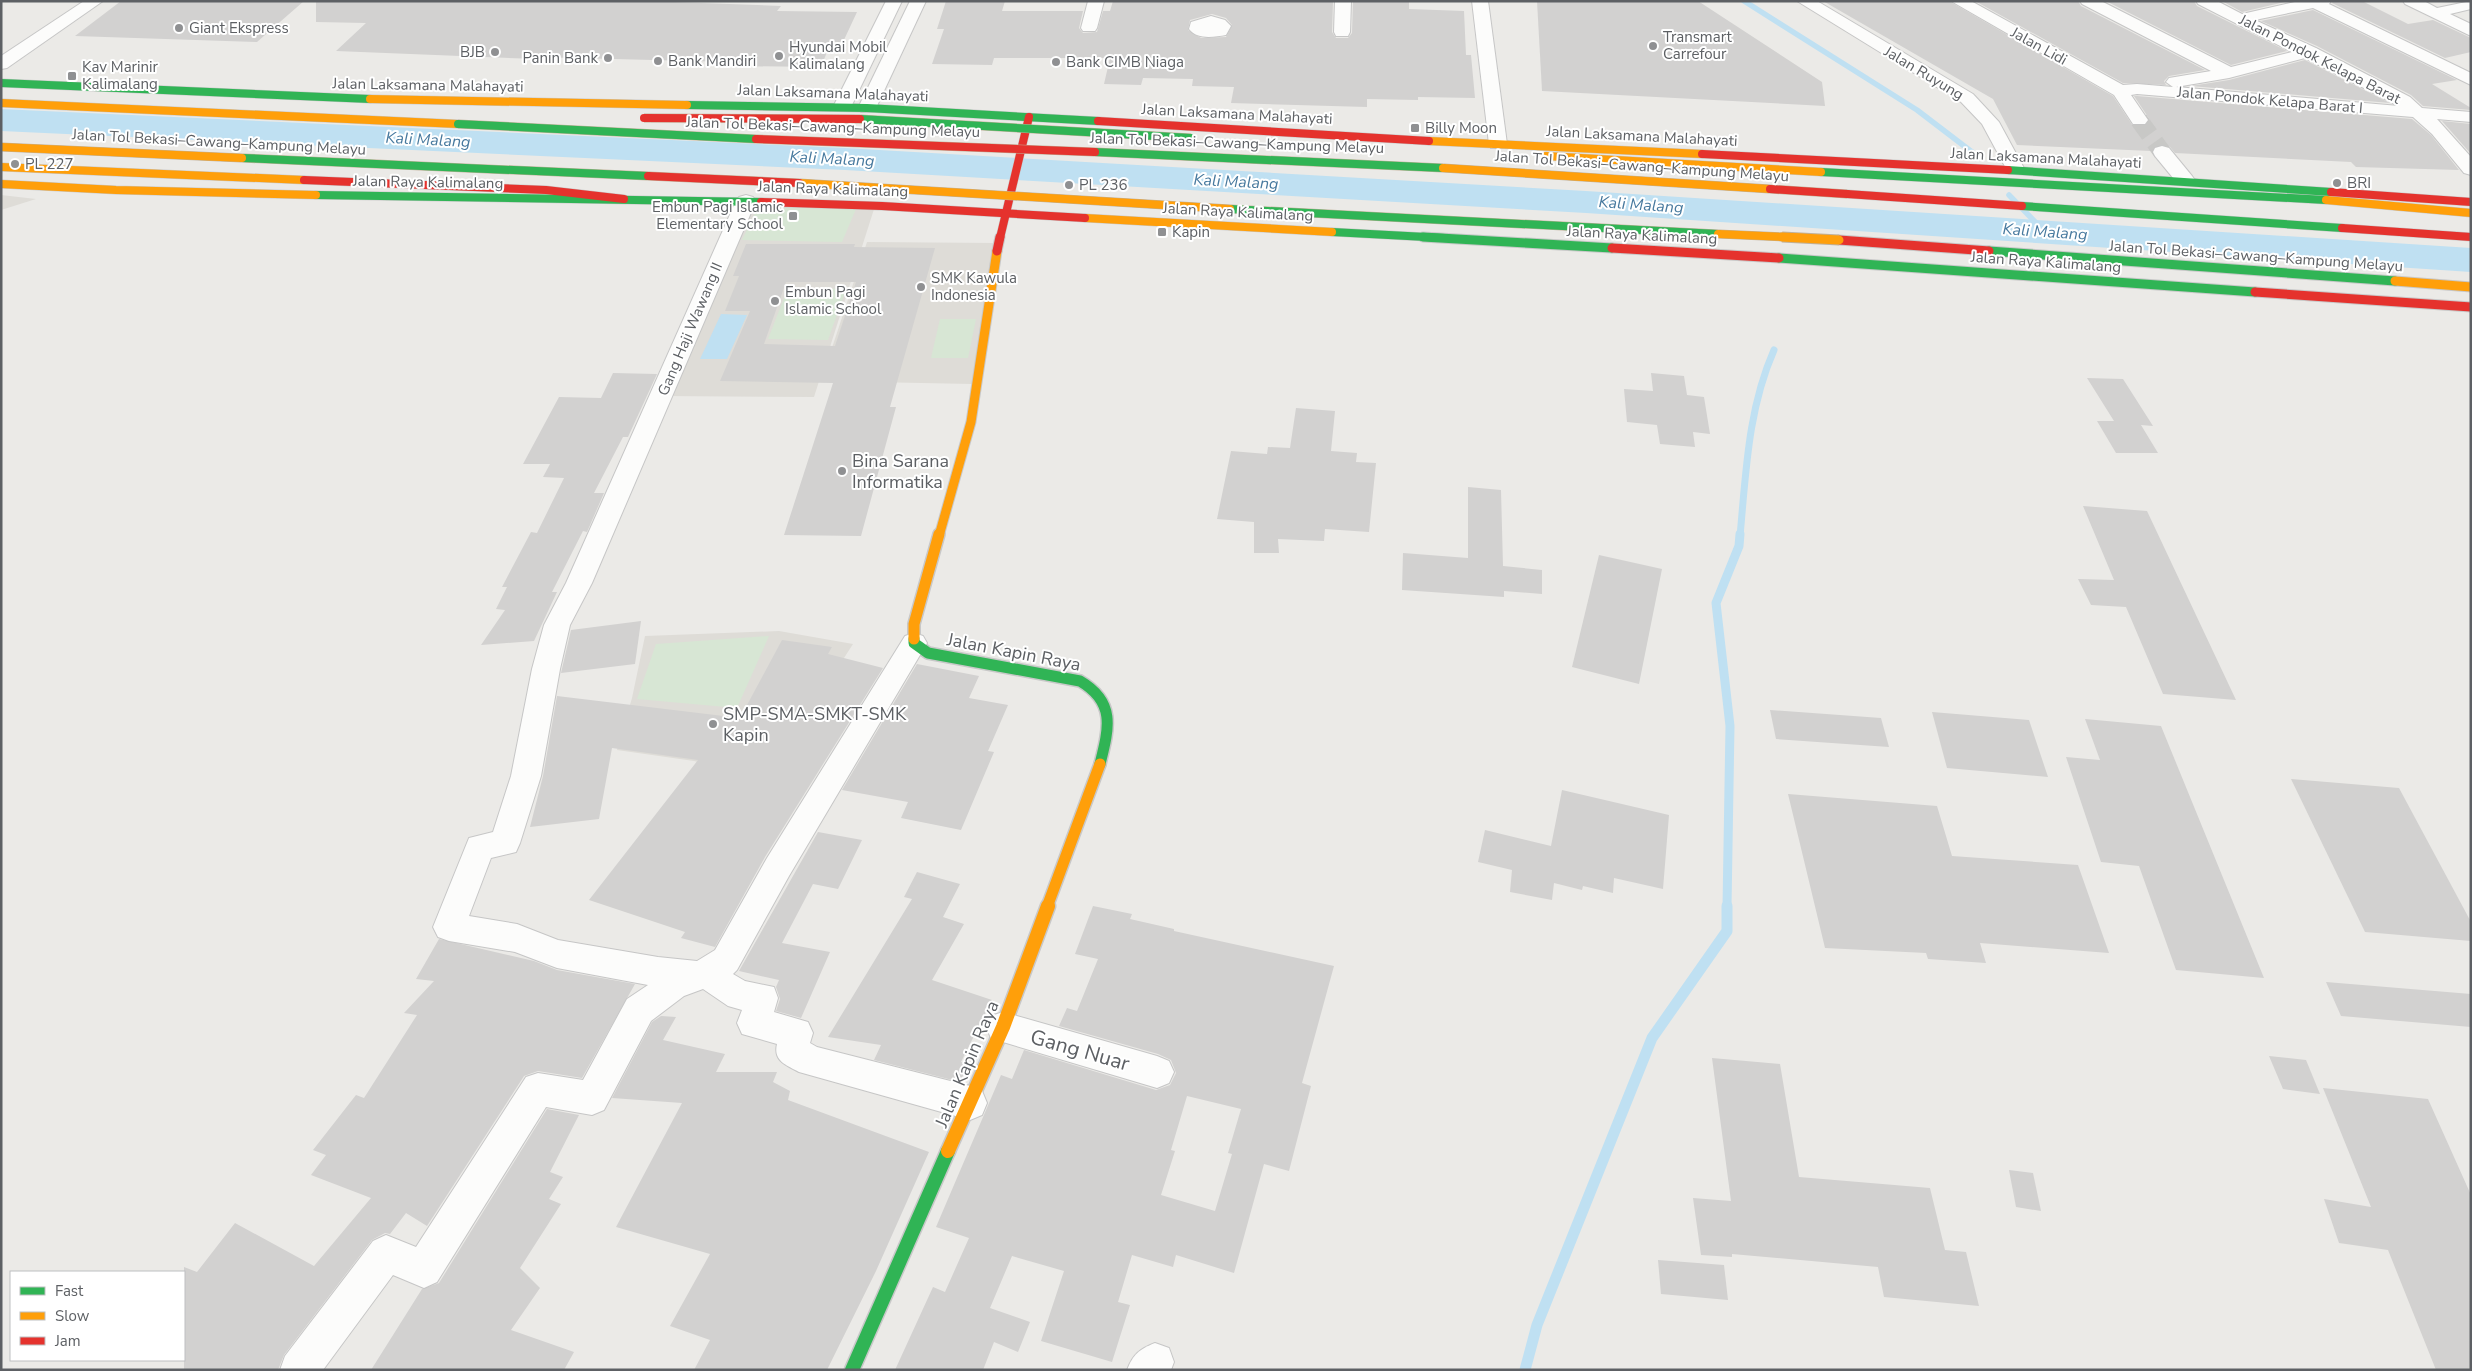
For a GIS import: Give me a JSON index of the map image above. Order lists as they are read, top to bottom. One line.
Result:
{"streets":{"main road":["Jalan Laksamana Malahayati","Jalan Tol Bekasi–Cawang–Kampung Melayu","Jalan Raya Kalimalang","Jalan Kapin Raya"],"street":["Jalan Lidi","Jalan Pondok Kelapa Barat","Jalan Ruyung","Jalan Pondok Kelapa Barat I","Gang Haji Wawang II","Gang Nuar"]},"crossings":[["Jalan Lidi","Jalan Pondok Kelapa Barat I"],["Jalan Pondok Kelapa Barat","Jalan Pondok Kelapa Barat I"],["Jalan Ruyung","Jalan Laksamana Malahayati"],["Jalan Raya Kalimalang","Gang Haji Wawang II"],["Jalan Kapin Raya","Gang Nuar"]],"water":["Kali Malang"],"places":{"other":["Giant Ekspress","Transmart Carrefour","BJB","Hyundai Mobil Kalimalang","Panin Bank","Bank Mandiri","Bank CIMB Niaga","PL 227","BRI","PL 236","SMK Kawula Indonesia","Embun Pagi Islamic School","Bina Sarana Informatika","SMP-SMA-SMKT-SMK Kapin"],"transit":["Kav Marinir Kalimalang","Billy Moon","Embun Pagi Islamic Elementary School","Kapin"]},"legend":["Fast","Slow","Jam"]}
